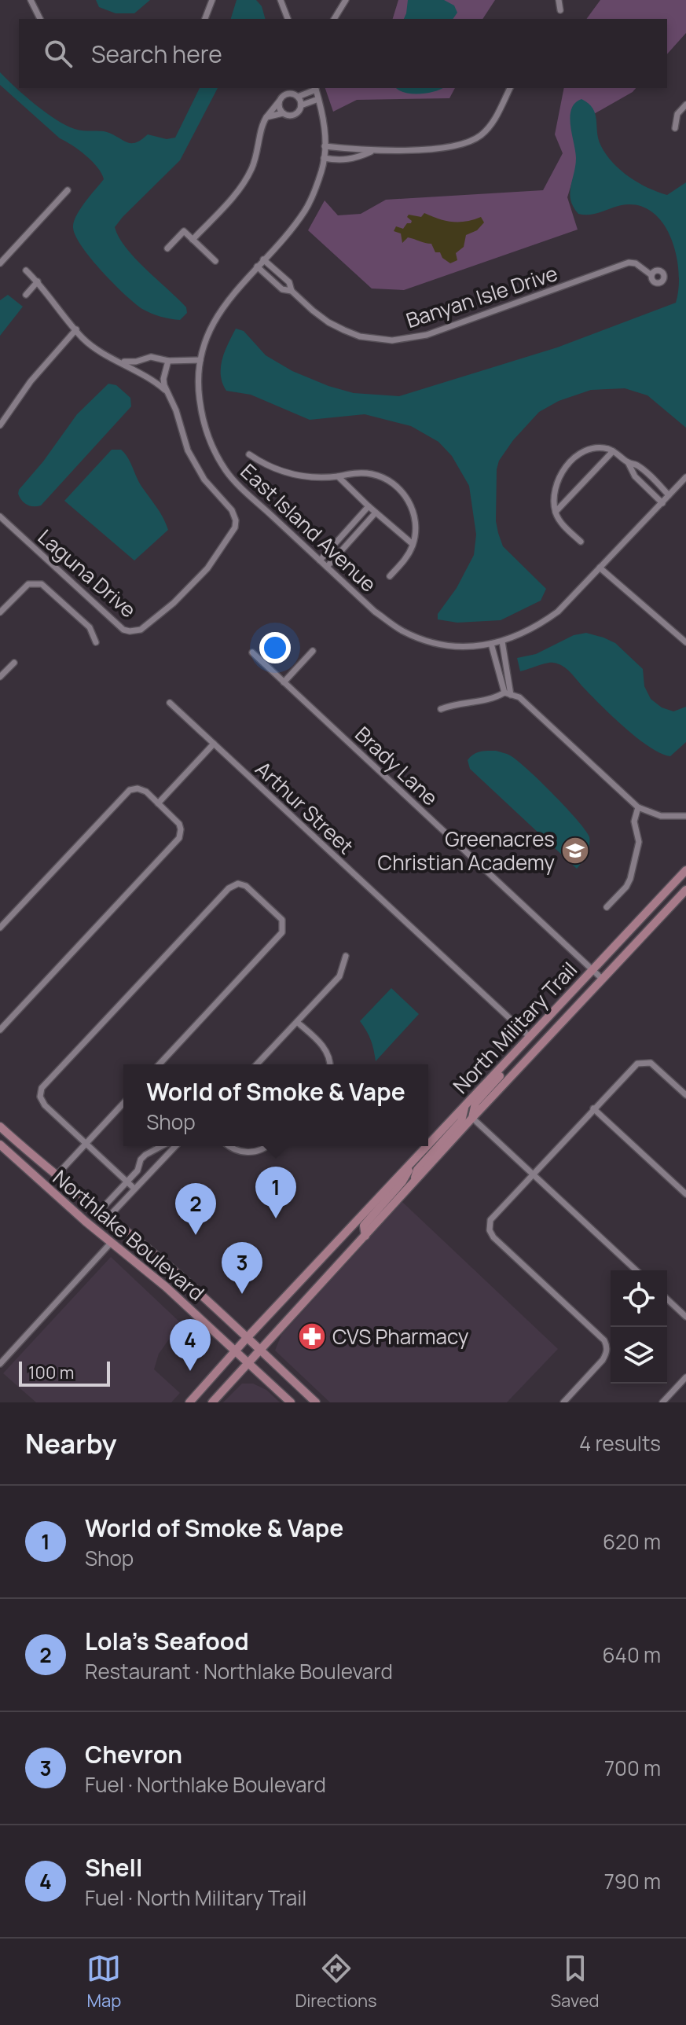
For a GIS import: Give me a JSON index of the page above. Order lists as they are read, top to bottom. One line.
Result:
{"streets":{"main road":["North Military Trail","Northlake Boulevard"],"street":["Banyan Isle Drive","East Island Avenue","Laguna Drive","Brady Lane","Arthur Street"]},"crossings":[["Banyan Isle Drive","East Island Avenue"],["Brady Lane","North Military Trail"],["Arthur Street","North Military Trail"],["North Military Trail","Northlake Boulevard"]],"places":{"school or university":["Greenacres Christian Academy"],"pharmacy":["CVS Pharmacy"]},"scale_bar":"100 m","page":{"search":"Search here","popup":["World of Smoke & Vape","Shop"],"pins":["1","2","3","4"],"scale":"100 m","heading":["Nearby","4 results"],"list":[{"mark":"1","name":"World of Smoke & Vape","note":"Shop","value":"620 m"},{"mark":"2","name":"Lola's Seafood","note":"Restaurant · Northlake Boulevard","value":"640 m"},{"mark":"3","name":"Chevron","note":"Fuel · Northlake Boulevard","value":"700 m"},{"mark":"4","name":"Shell","note":"Fuel · North Military Trail","value":"790 m"}],"nav":["Map","Directions","Saved"]}}
